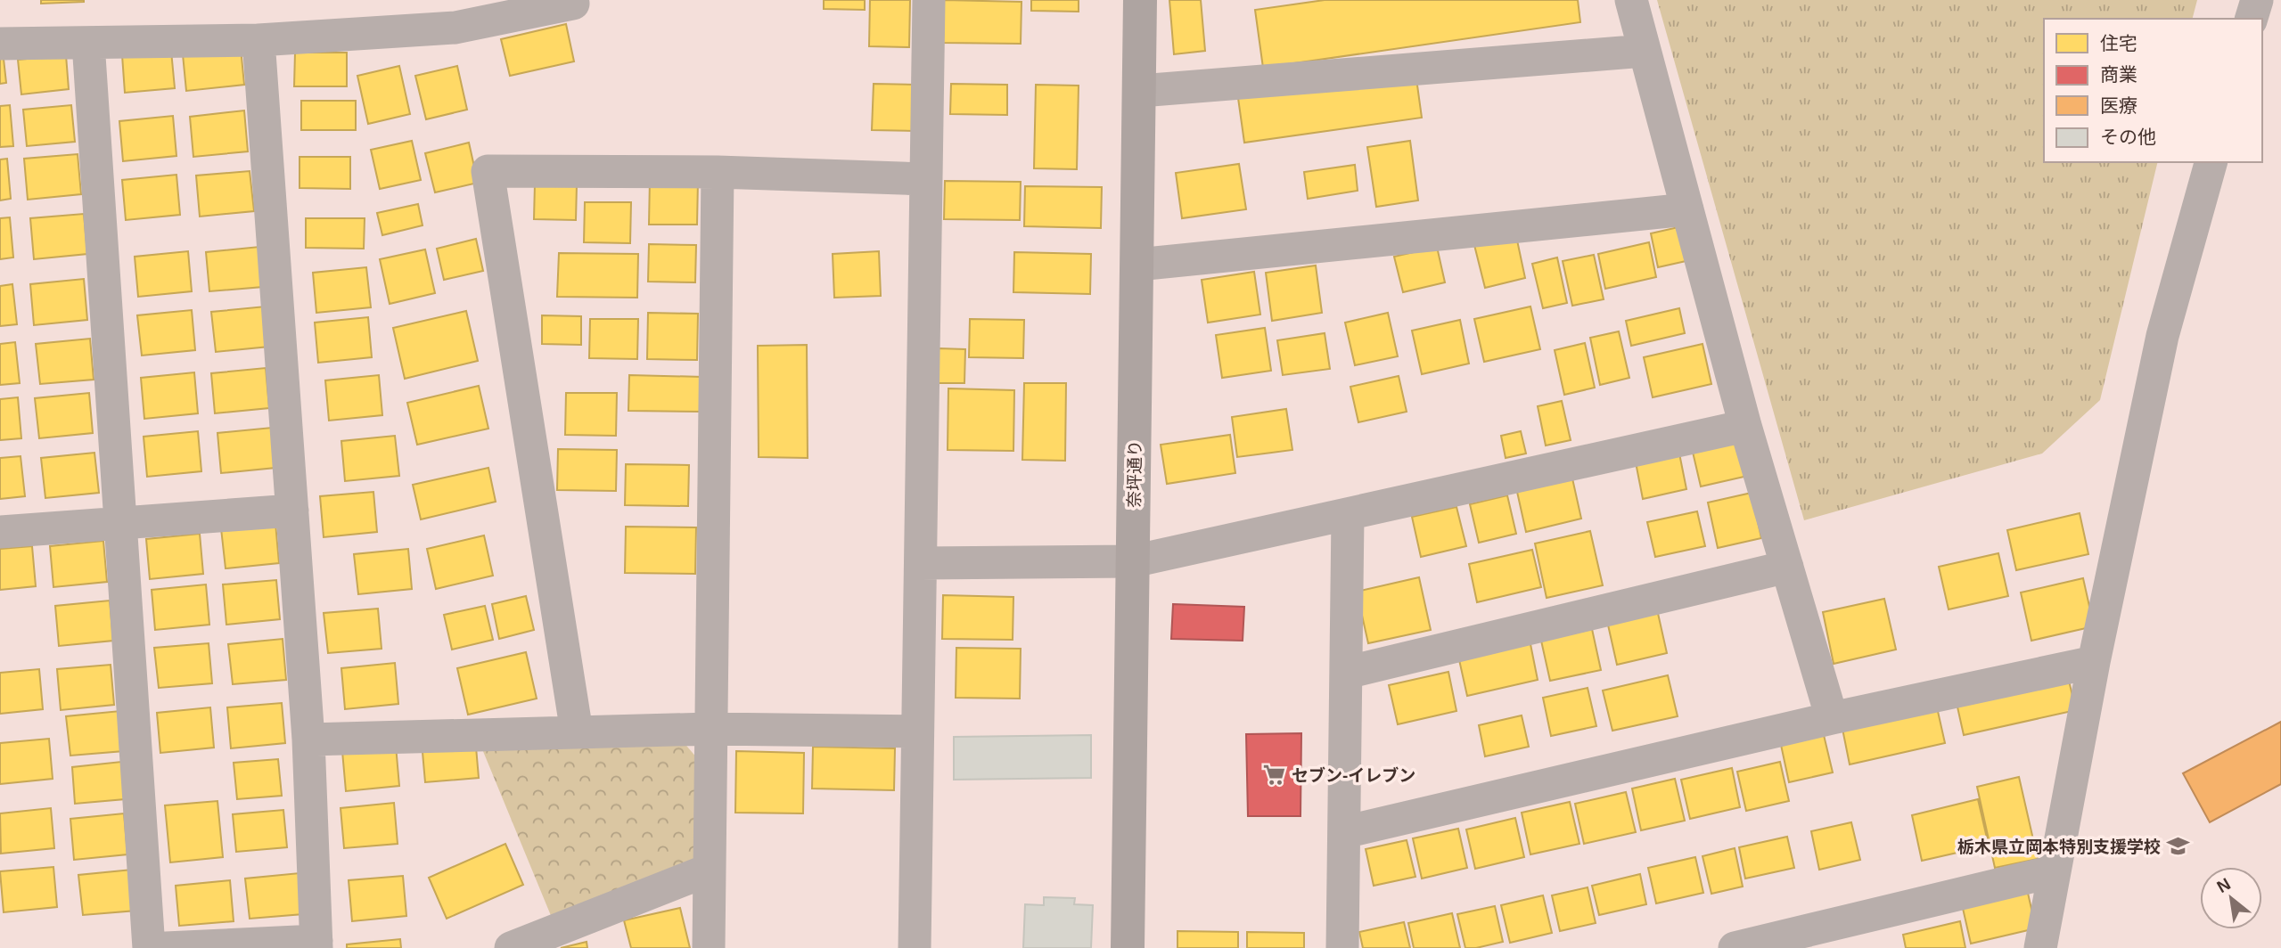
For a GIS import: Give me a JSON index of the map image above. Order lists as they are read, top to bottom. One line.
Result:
{"streets":{"street":["奈坪通り"]},"places":{"supermarket":["セブン-イレブン"],"school or university":["栃木県立岡本特別支援学校"]},"legend":["住宅","商業","医療","その他"],"north":"top left"}
